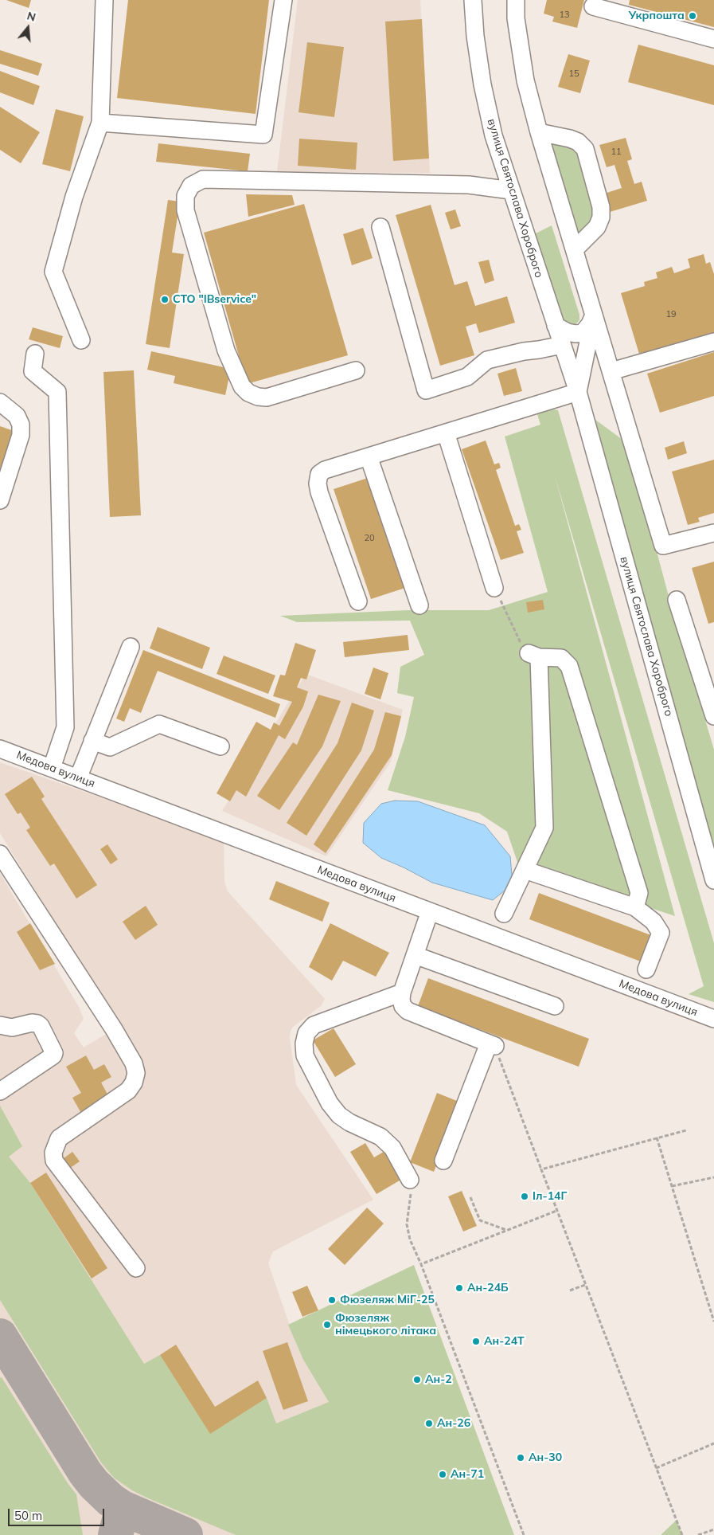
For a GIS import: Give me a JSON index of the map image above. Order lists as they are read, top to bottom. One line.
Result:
{"streets":{"street":["вулиця Святослава Хороброго","Медова вулиця"]},"places":["Укрпошта","СТО \"IBservice\"","Іл-14Г","Ан-24Б","Фюзеляж МіГ-25","Фюзеляж німецького літака","Ан-24Т","Ан-2","Ан-26","Ан-30","Ан-71"],"house_numbers":["13","15","11","19","20"],"scale_bar":"50 m","north":"top"}
